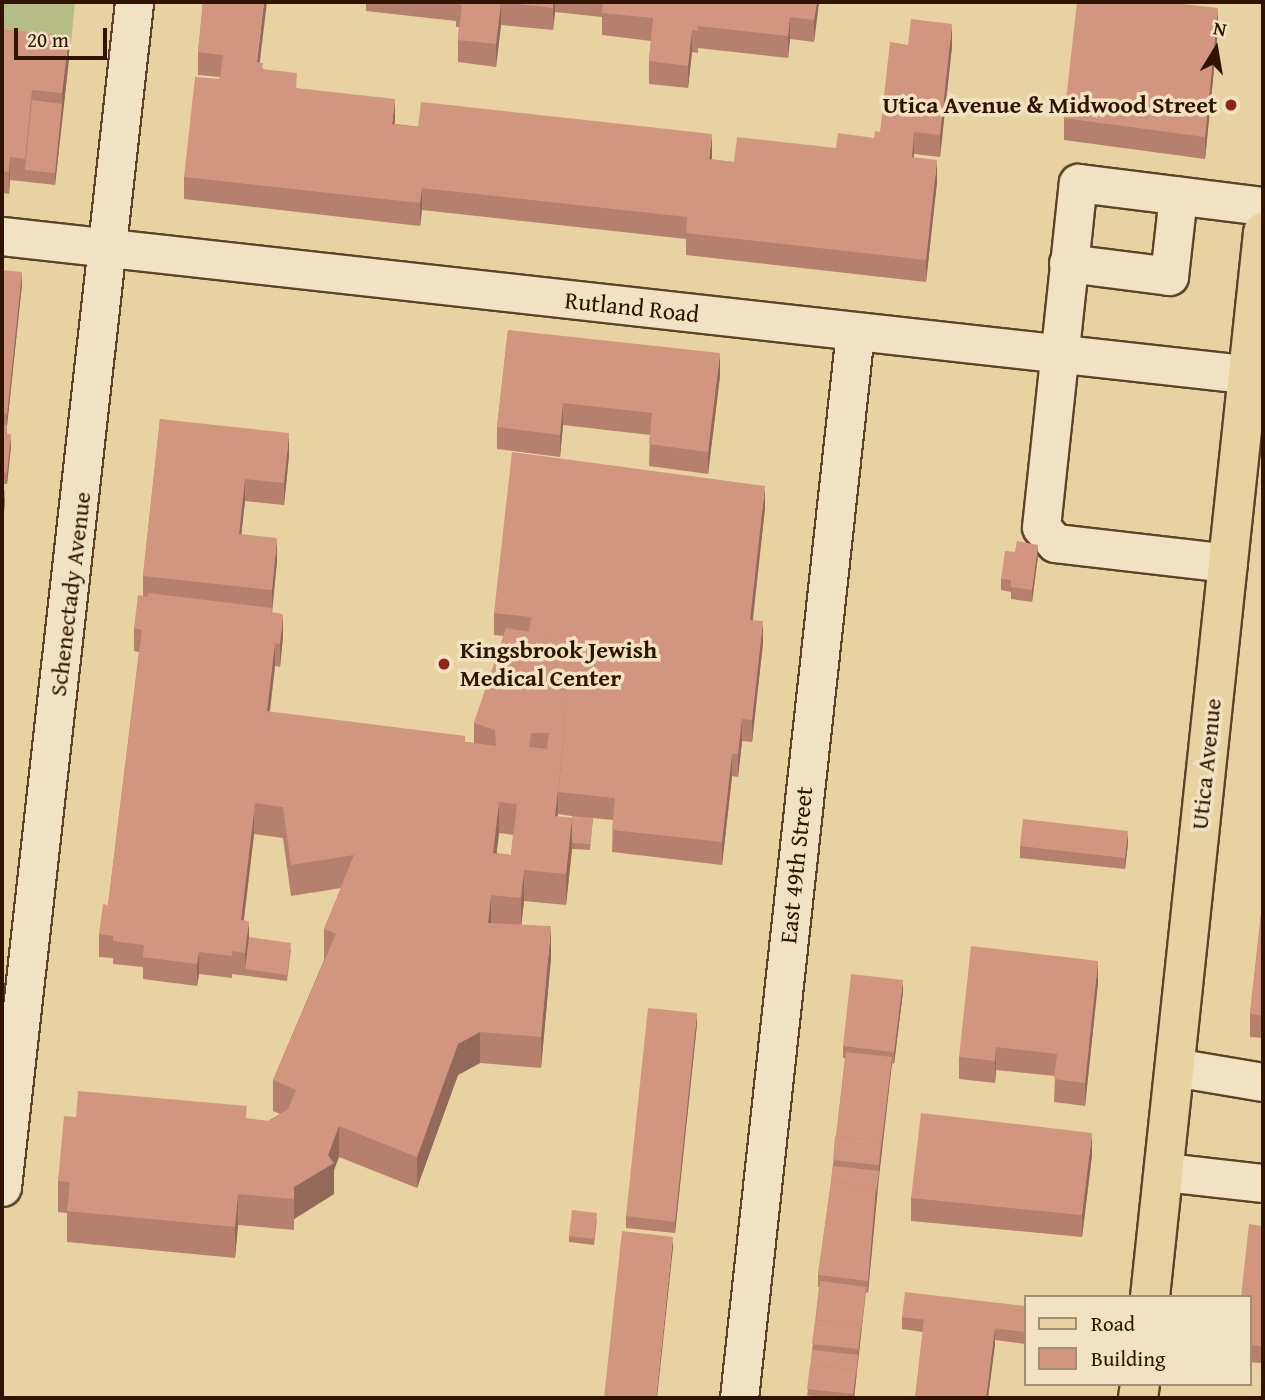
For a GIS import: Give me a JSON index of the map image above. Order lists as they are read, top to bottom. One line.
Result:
{"streets":{"main road":["Utica Avenue"],"street":["Rutland Road","Schenectady Avenue","East 49th Street"]},"crossings":[["Rutland Road","Schenectady Avenue"],["Rutland Road","Utica Avenue"],["Rutland Road","East 49th Street"]],"places":["Utica Avenue & Midwood Street","Kingsbrook Jewish Medical Center"],"legend":["Road","Building"],"scale_bar":"20 m","north":"top"}
